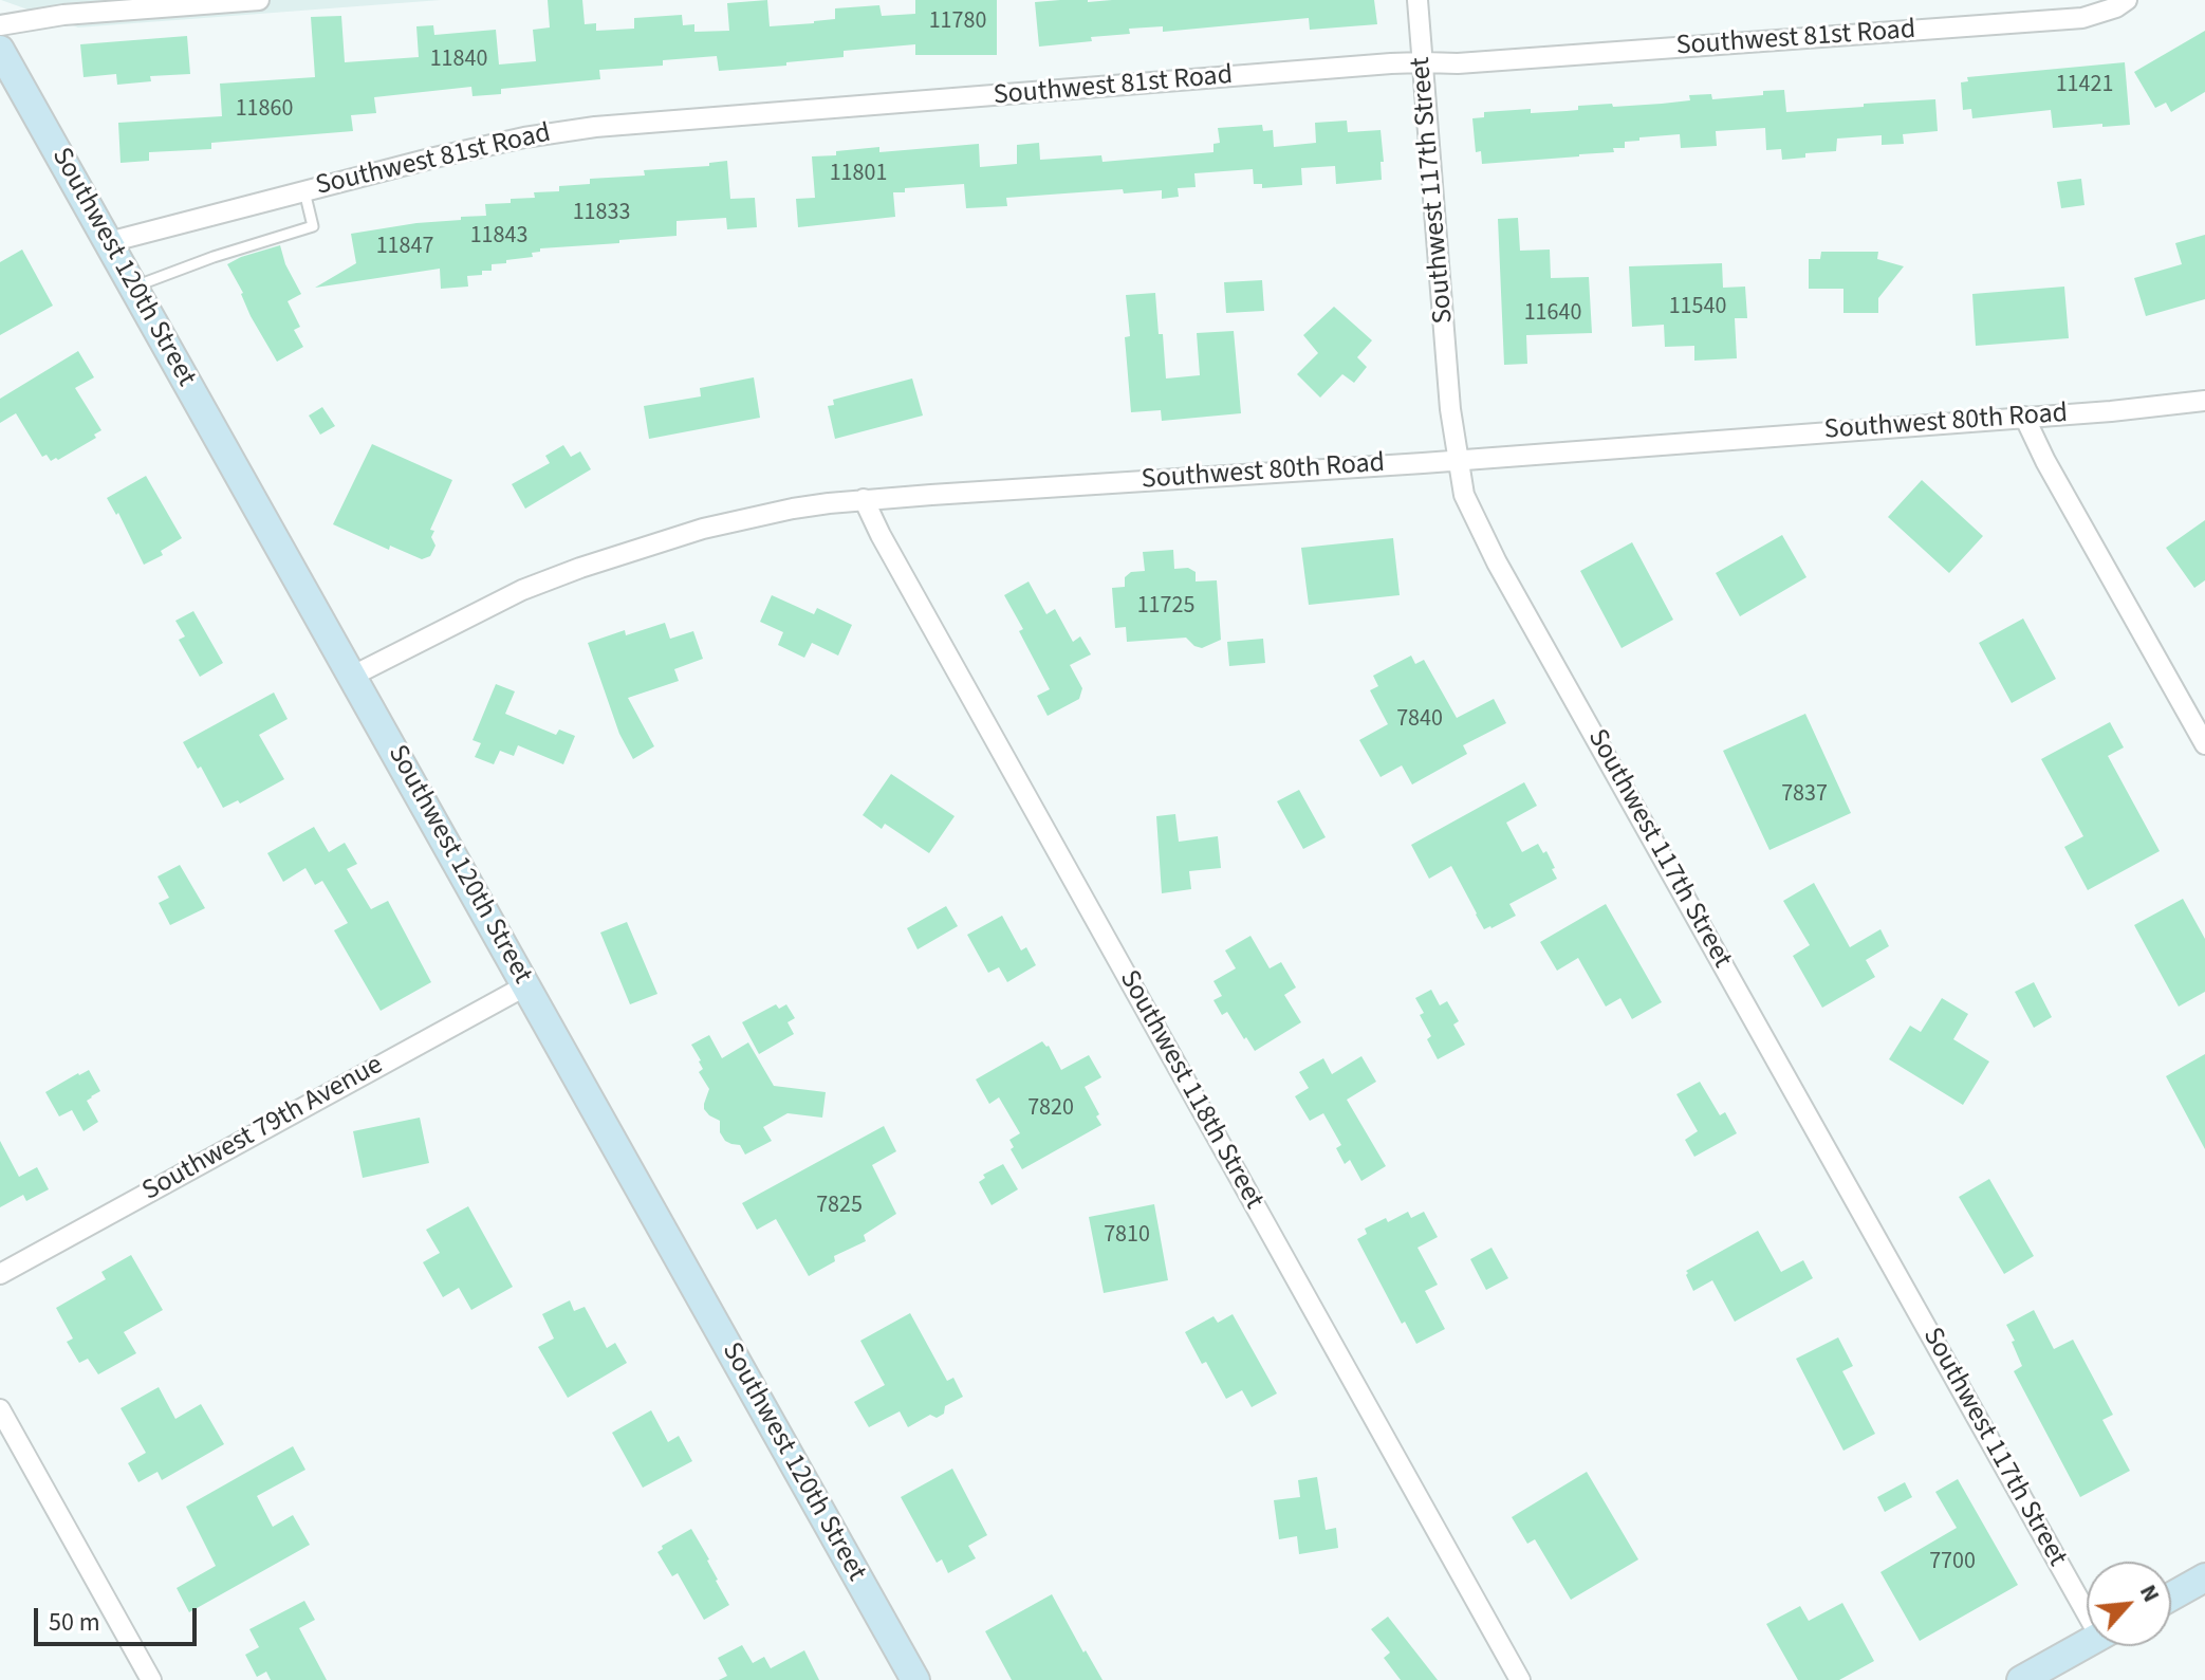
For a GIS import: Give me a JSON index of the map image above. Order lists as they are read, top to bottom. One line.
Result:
{"streets":{"street":["Southwest 81st Road","Southwest 117th Street","Southwest 120th Street","Southwest 80th Road","Southwest 118th Street","Southwest 79th Avenue"]},"crossings":[["Southwest 81st Road","Southwest 117th Street"],["Southwest 81st Road","Southwest 120th Street"],["Southwest 117th Street","Southwest 80th Road"],["Southwest 120th Street","Southwest 80th Road"],["Southwest 120th Street","Southwest 79th Avenue"],["Southwest 80th Road","Southwest 118th Street"]],"house_numbers":["11780","11840","11421","11860","11801","11833","11843","11847","11540","11640","11725","7840","7837","7820","7825","7810","7700"],"scale_bar":"50 m","north":"top right"}
